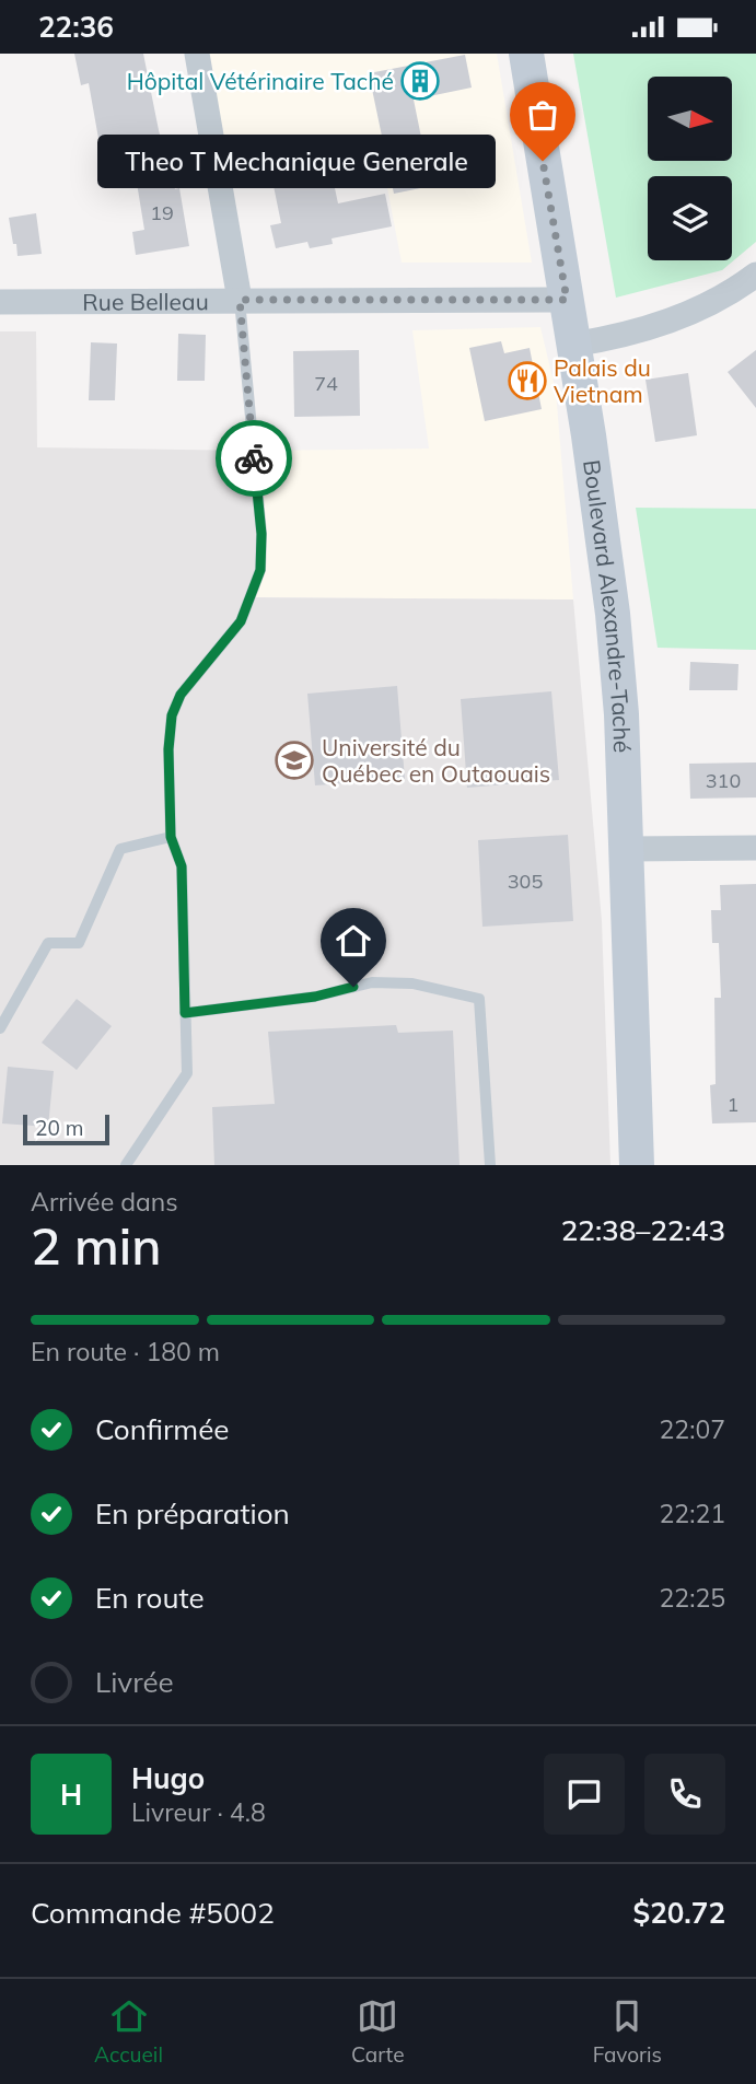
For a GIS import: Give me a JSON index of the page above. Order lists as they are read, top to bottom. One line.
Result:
{"streets":{"main road":["Boulevard Alexandre-Taché"],"street":["Rue Belleau"]},"crossings":[["Rue Belleau","Boulevard Alexandre-Taché"]],"places":{"building":["Hôpital Vétérinaire Taché"],"other":["Theo T Mechanique Generale"],"restaurant":["Palais du Vietnam"],"school or university":["Université du Québec en Outaouais"]},"house_numbers":["19","74","310","305","1"],"scale_bar":"20 m","north":"right","page":{"status":"22:36","bubble":"Theo T Mechanique Generale","scale":"20 m","heading":["2 min","Arrivée dans","22:38–22:43"],"panel":["Hugo","Livreur · 4.8","Commande #5002","$20.72"],"bar":"En route · 180 m","list":[["Confirmée","22:07"],["En préparation","22:21"],["En route","22:25"],"Livrée"],"round":"H","tabs":["Accueil","Carte","Favoris"]}}
